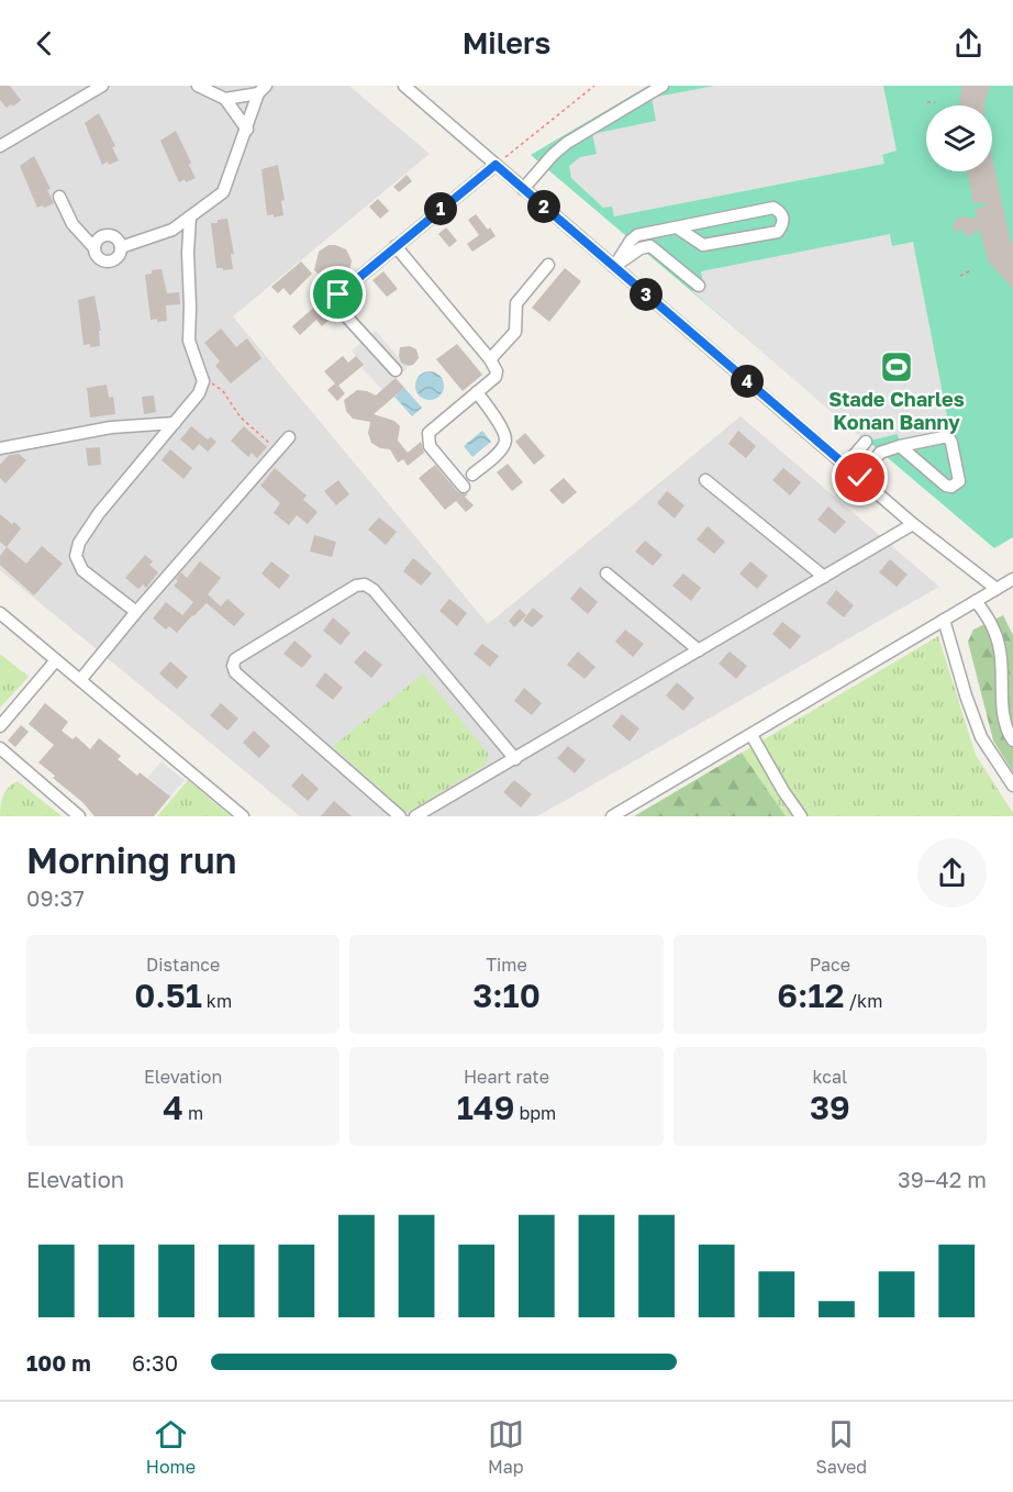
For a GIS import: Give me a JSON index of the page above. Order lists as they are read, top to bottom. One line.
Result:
{"places":{"sports":["Stade Charles Konan Banny"]},"page":{"header":"Milers","pins":["2","1","3","4"],"heading":["Morning run","09:37"],"stats":[["Distance","0.51 km"],["Time","3:10"],["Pace","6:12 /km"],["Elevation","4 m"],["Heart rate","149 bpm"],["kcal","39"]],"chart":["Elevation","39–42 m"],"list":[{"name":"100 m","note":"6:30"}],"tabs":["Home","Map","Saved"]}}
